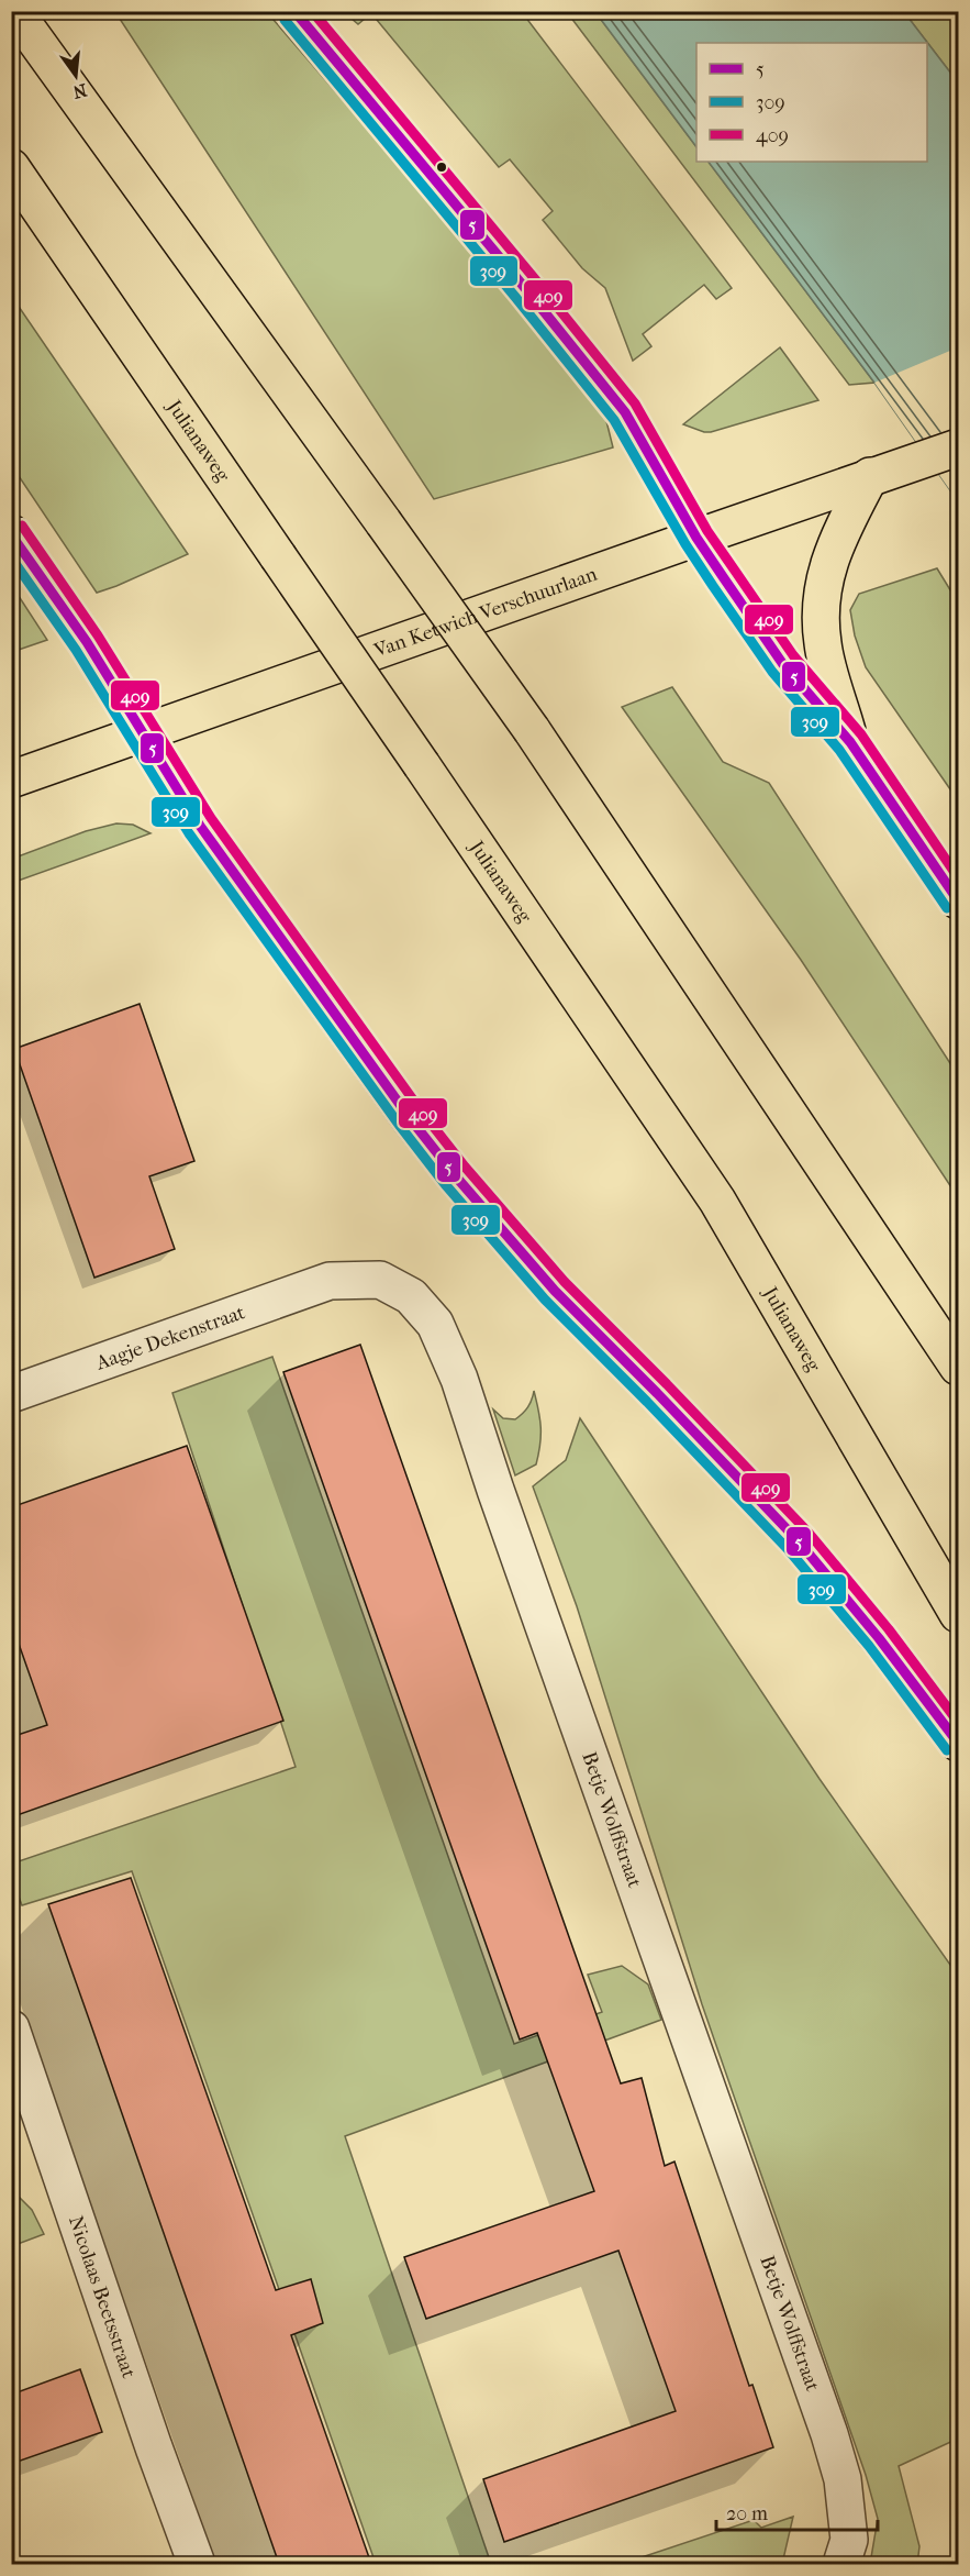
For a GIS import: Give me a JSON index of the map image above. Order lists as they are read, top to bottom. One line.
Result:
{"streets":{"main road":["Julianaweg","Van Ketwich Verschuurlaan"],"street":["Aagje Dekenstraat","Betje Wolffstraat","Nicolaas Beetsstraat"]},"crossings":[["Aagje Dekenstraat","Betje Wolffstraat"]],"lines":["transit line 5","transit line 409","transit line 309"],"legend":["5","309","409"],"scale_bar":"20 m","north":"bottom"}
